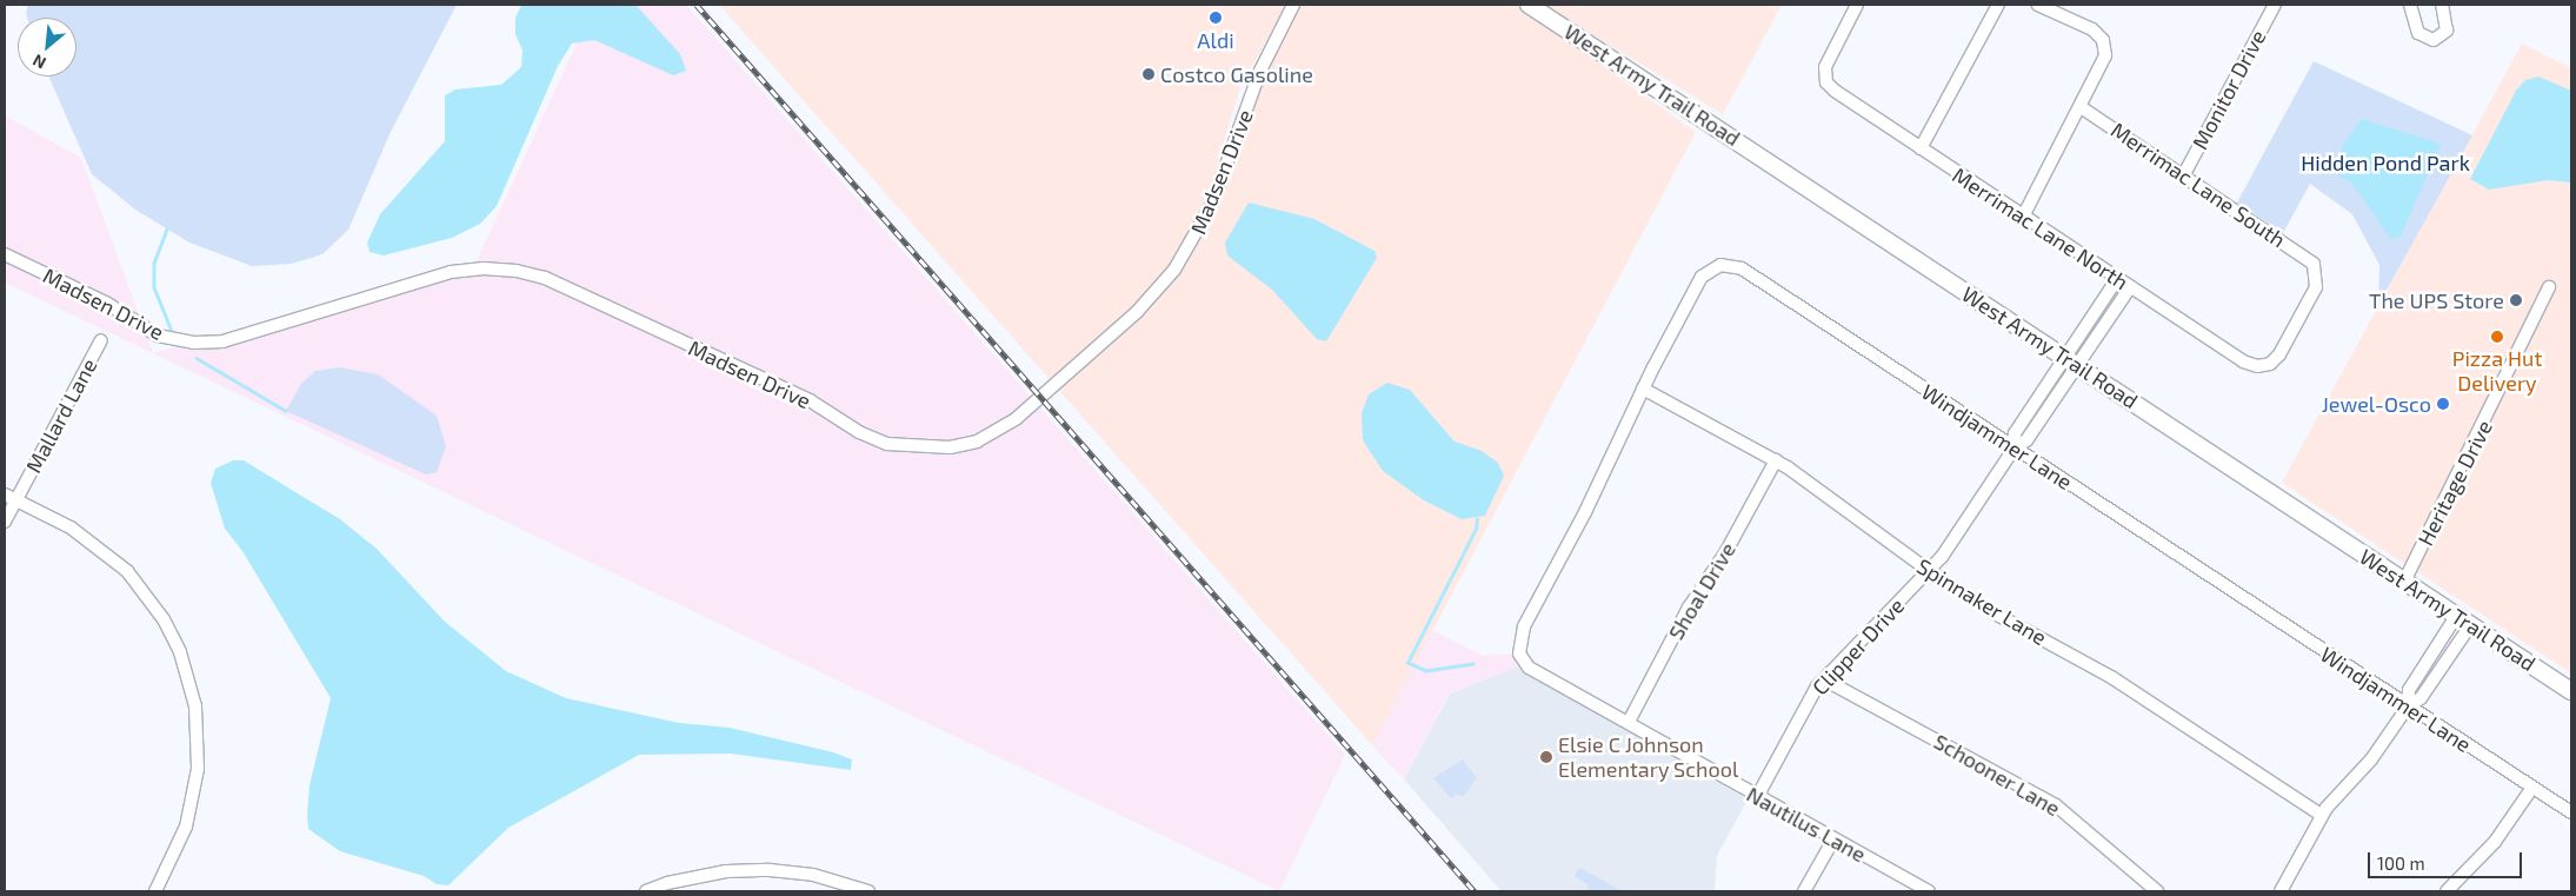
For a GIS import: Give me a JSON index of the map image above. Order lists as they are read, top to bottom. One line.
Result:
{"streets":{"main road":["West Army Trail Road"],"street":["Monitor Drive","Madsen Drive","Merrimac Lane South","Merrimac Lane North","Mallard Lane","Windjammer Lane","Heritage Drive","Shoal Drive","Spinnaker Lane","Clipper Drive","Schooner Lane","Nautilus Lane"]},"crossings":[["West Army Trail Road","Heritage Drive"],["West Army Trail Road","Clipper Drive"],["Monitor Drive","Merrimac Lane South"],["Merrimac Lane South","Merrimac Lane North"],["Merrimac Lane North","Clipper Drive"],["Windjammer Lane","Spinnaker Lane"],["Windjammer Lane","Clipper Drive"],["Windjammer Lane","Nautilus Lane"],["Shoal Drive","Spinnaker Lane"],["Shoal Drive","Nautilus Lane"],["Spinnaker Lane","Clipper Drive"],["Clipper Drive","Schooner Lane"],["Clipper Drive","Nautilus Lane"]],"parks":["Hidden Pond Park"],"places":["Aldi","Costco Gasoline","The UPS Store","Pizza Hut Delivery","Jewel-Osco","Elsie C Johnson Elementary School"],"scale_bar":"100 m","north":"bottom left"}
